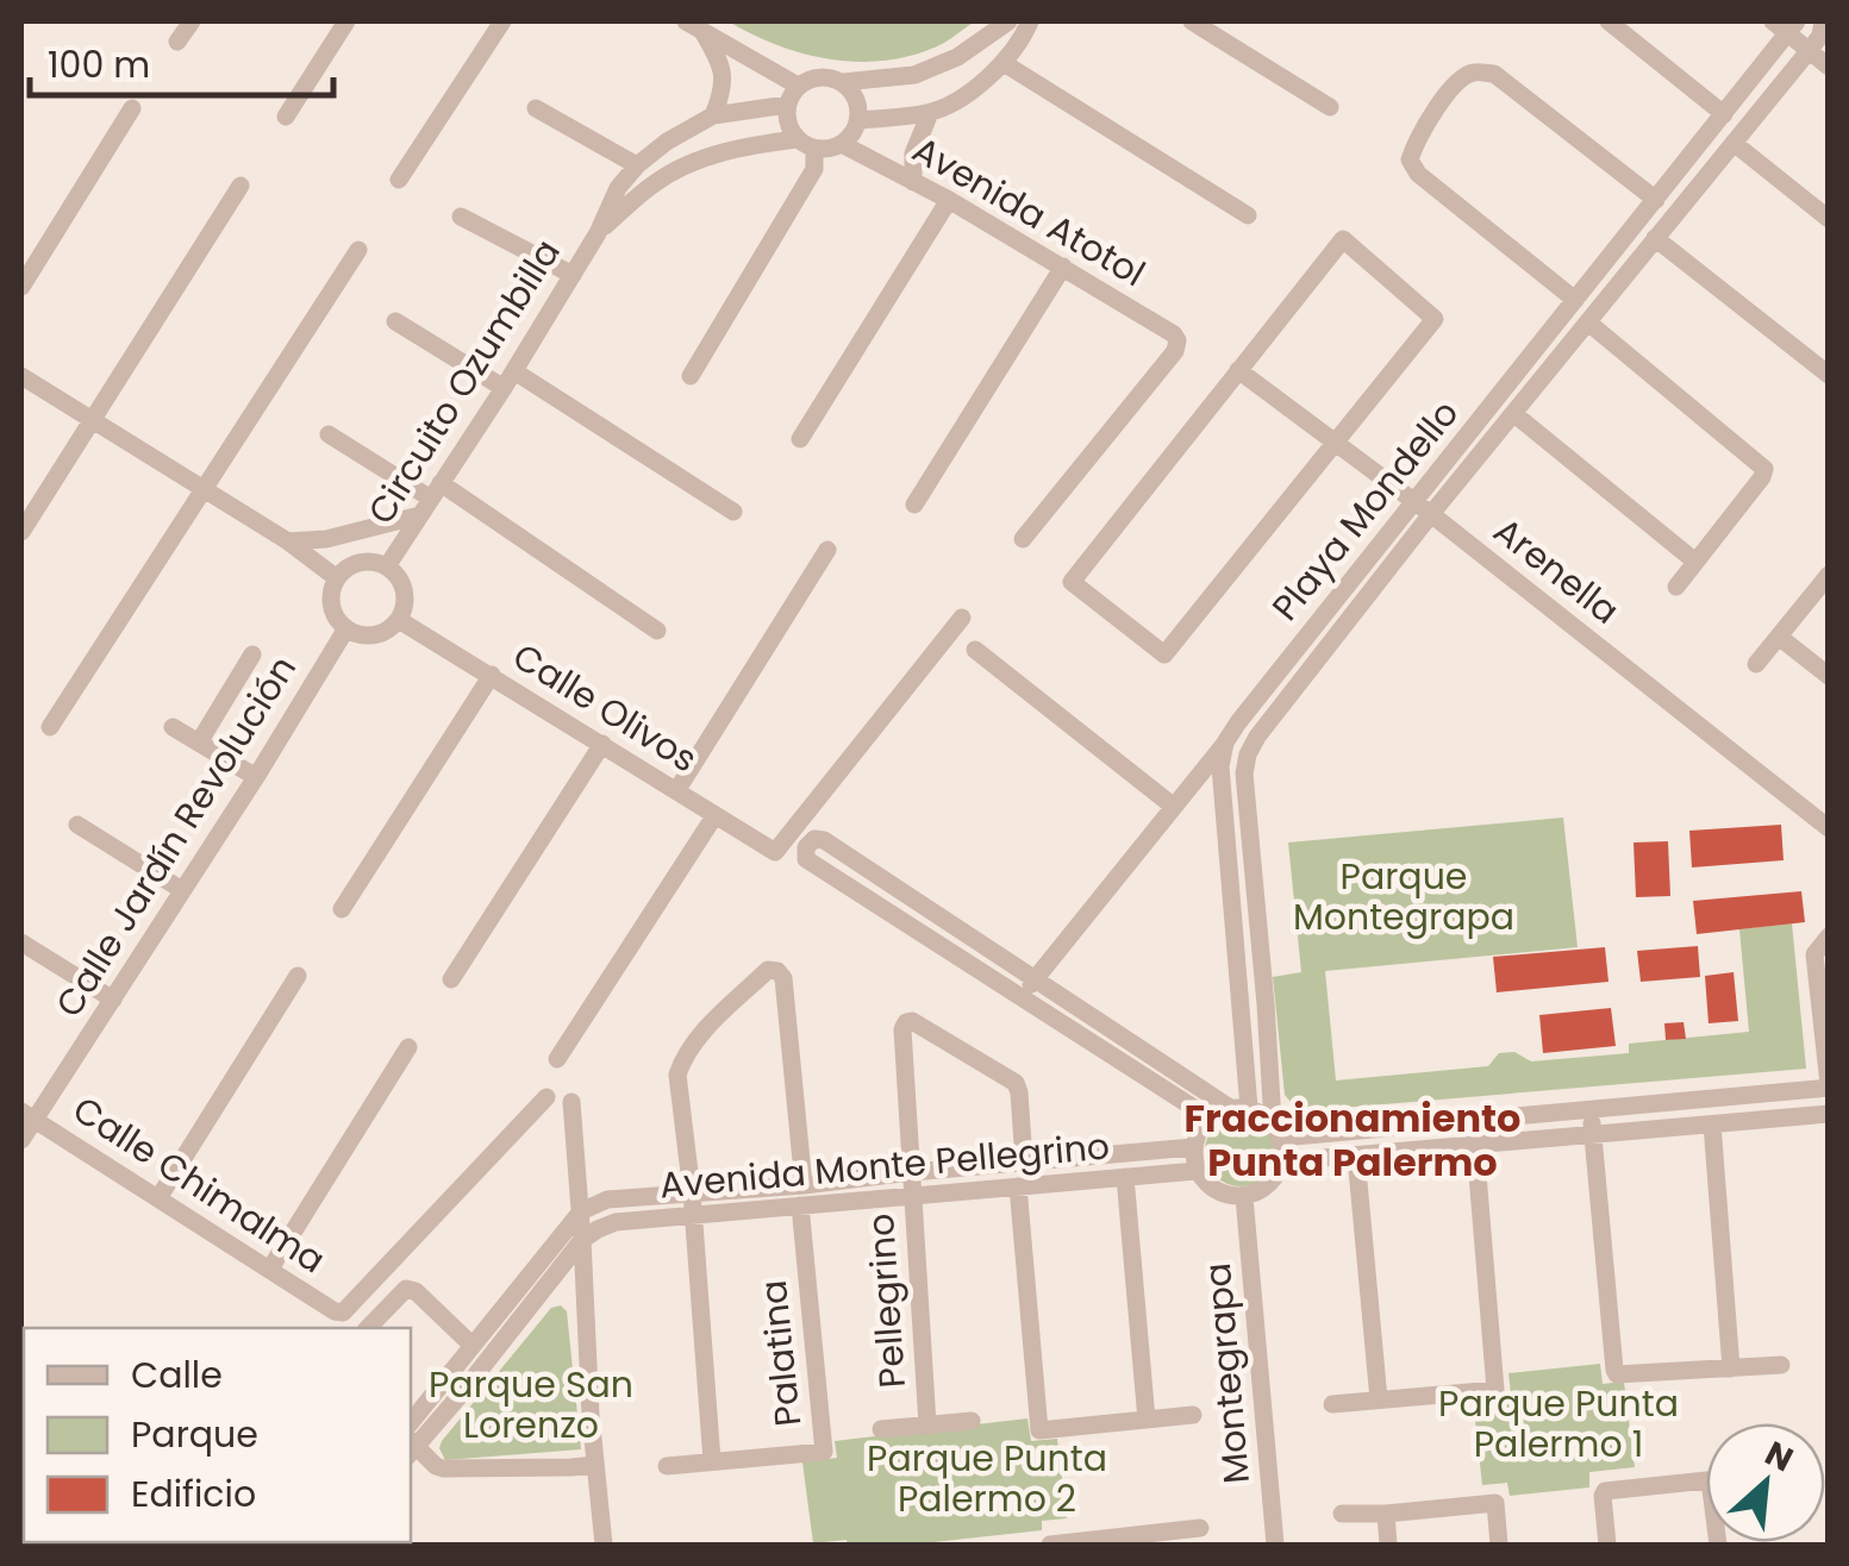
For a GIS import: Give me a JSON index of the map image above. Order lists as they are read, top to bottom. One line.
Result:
{"streets":{"street":["Avenida Atotol","Circuito Ozumbilla","Playa Mondello","Arenella","Calle Olivos","Calle Jardín Revolución","Avenida Monte Pellegrino","Calle Chimalma","Pellegrino","Palatina","Montegrapa"]},"crossings":[["Avenida Atotol","Circuito Ozumbilla"],["Circuito Ozumbilla","Calle Olivos"],["Circuito Ozumbilla","Calle Jardín Revolución"],["Playa Mondello","Arenella"],["Playa Mondello","Avenida Monte Pellegrino"],["Playa Mondello","Montegrapa"],["Calle Olivos","Calle Jardín Revolución"],["Calle Jardín Revolución","Calle Chimalma"],["Avenida Monte Pellegrino","Pellegrino"],["Avenida Monte Pellegrino","Palatina"],["Avenida Monte Pellegrino","Montegrapa"]],"districts":["Fraccionamiento Punta Palermo"],"parks":["Parque Montegrapa","Parque San Lorenzo","Parque Punta Palermo 1","Parque Punta Palermo 2"],"legend":["Calle","Parque","Edificio"],"scale_bar":"100 m","north":"top right"}
